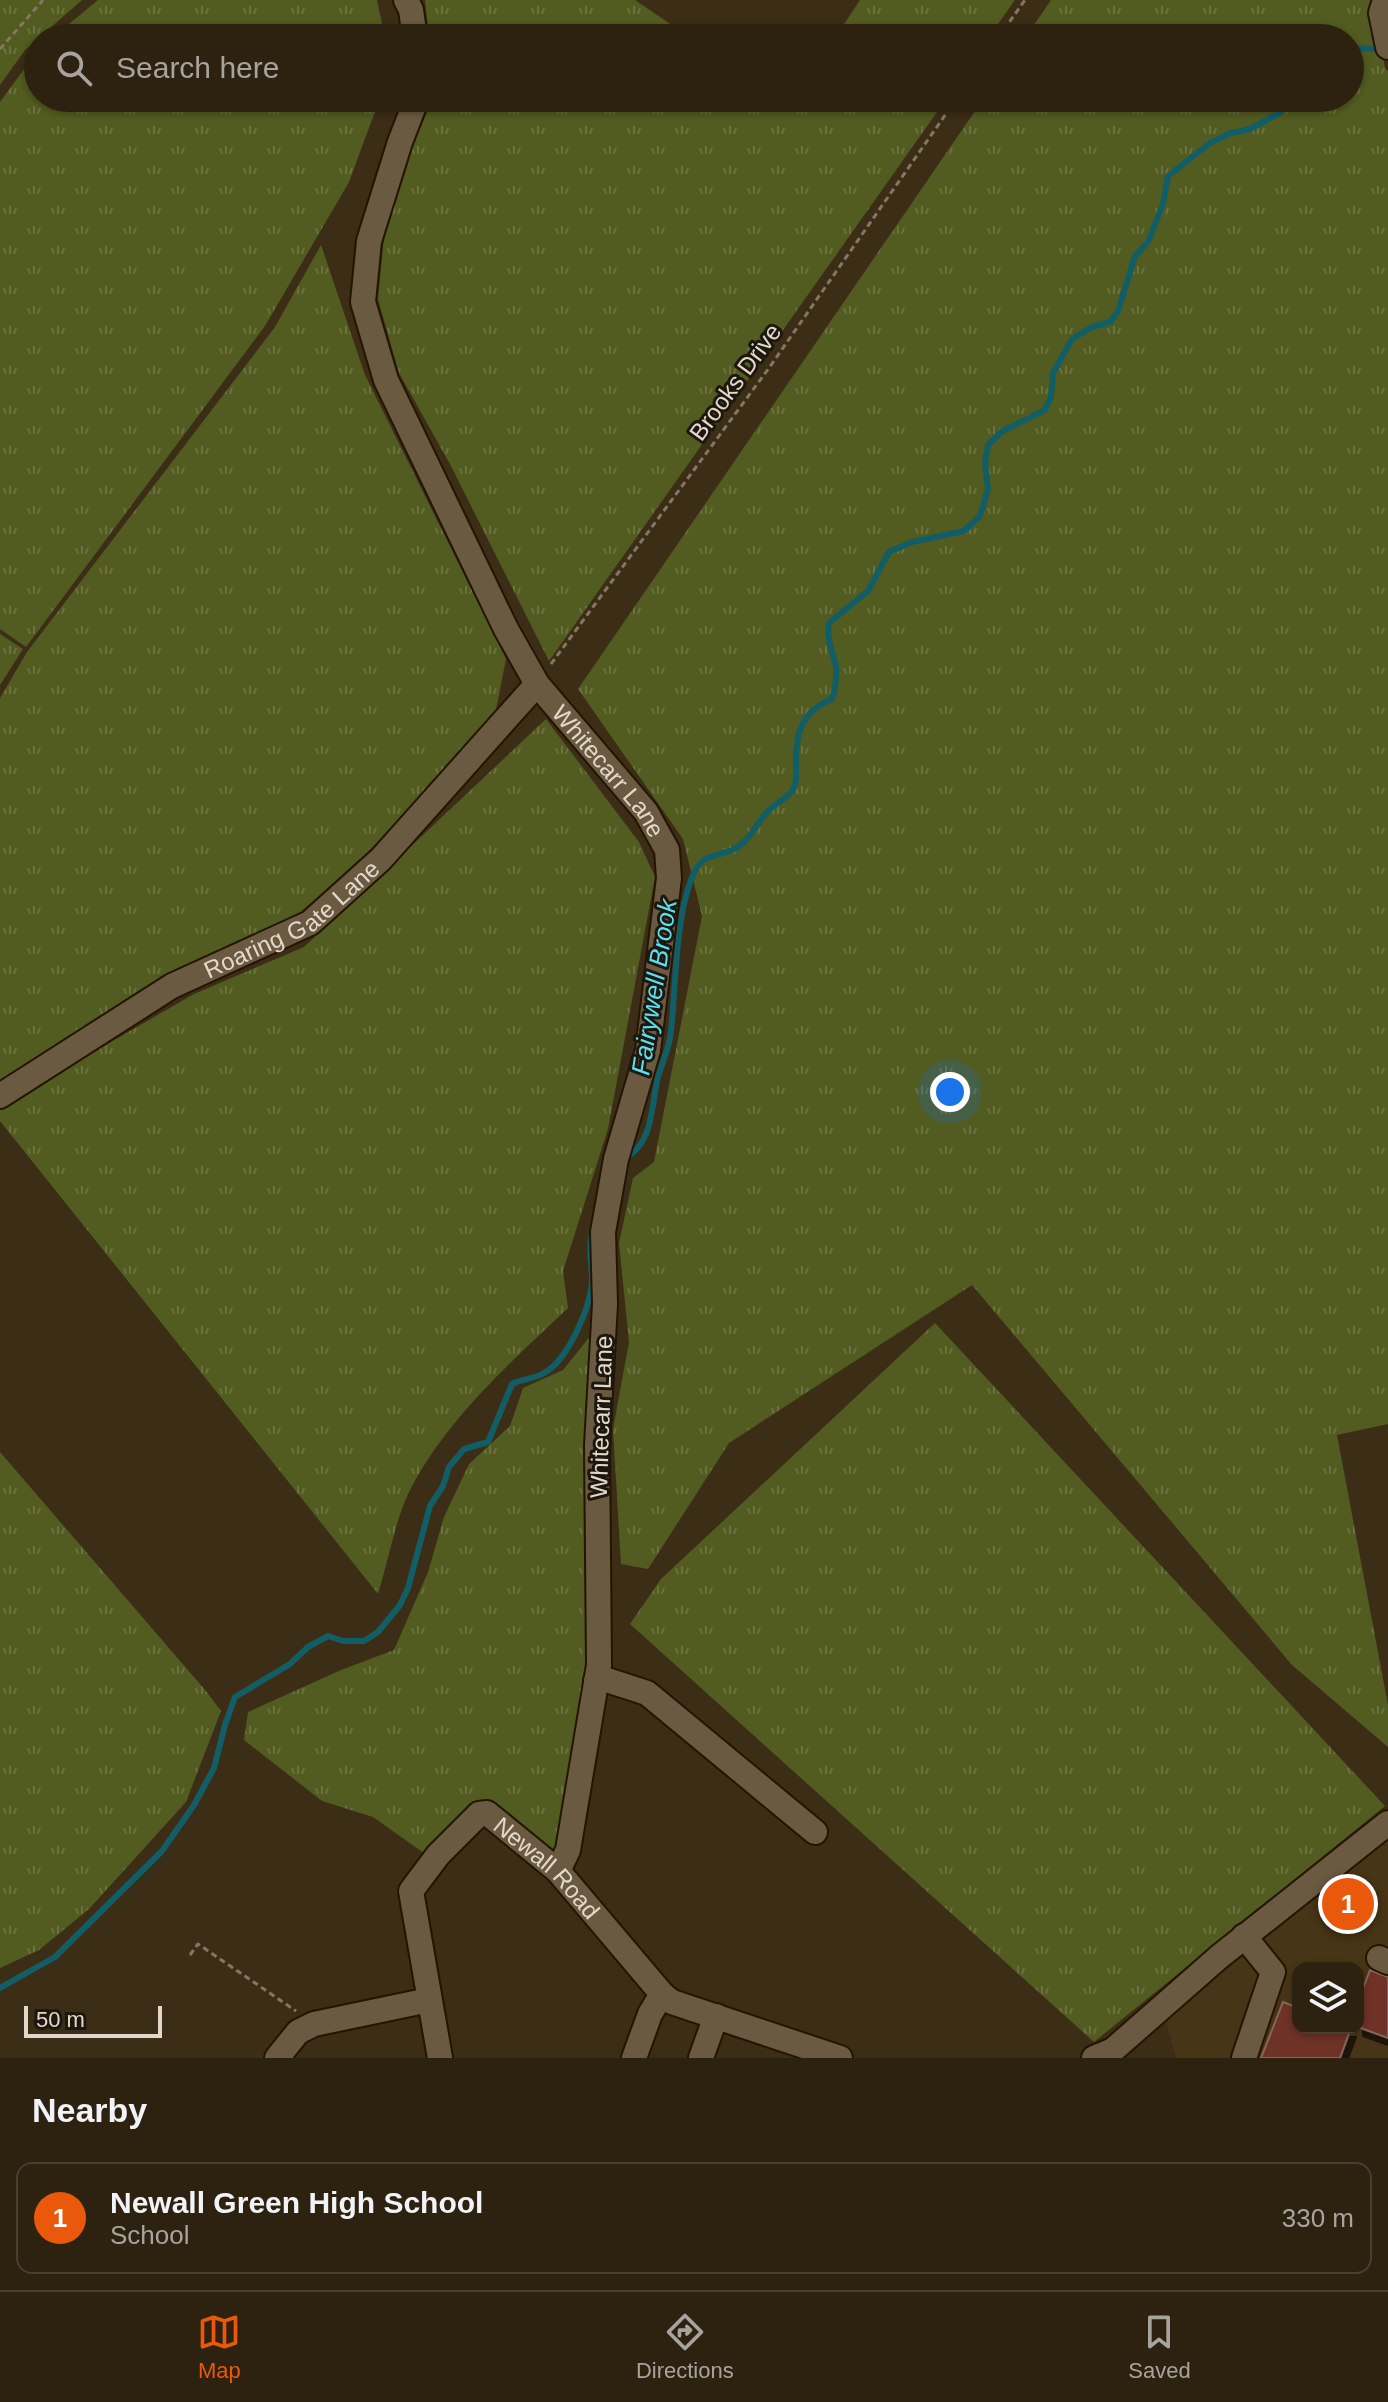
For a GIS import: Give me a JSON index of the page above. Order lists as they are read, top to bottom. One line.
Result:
{"streets":{"street":["Whitecarr Lane","Roaring Gate Lane","Newall Road"],"path":["Brooks Drive"]},"crossings":[["Brooks Drive","Whitecarr Lane"],["Brooks Drive","Roaring Gate Lane"],["Whitecarr Lane","Roaring Gate Lane"],["Whitecarr Lane","Newall Road"]],"water":["Fairywell Brook"],"scale_bar":"50 m","page":{"search":"Search here","pins":"1","scale":"50 m","heading":"Nearby","list":[{"mark":"1","name":"Newall Green High School","note":"School","value":"330 m"}],"nav":["Map","Directions","Saved"]}}
